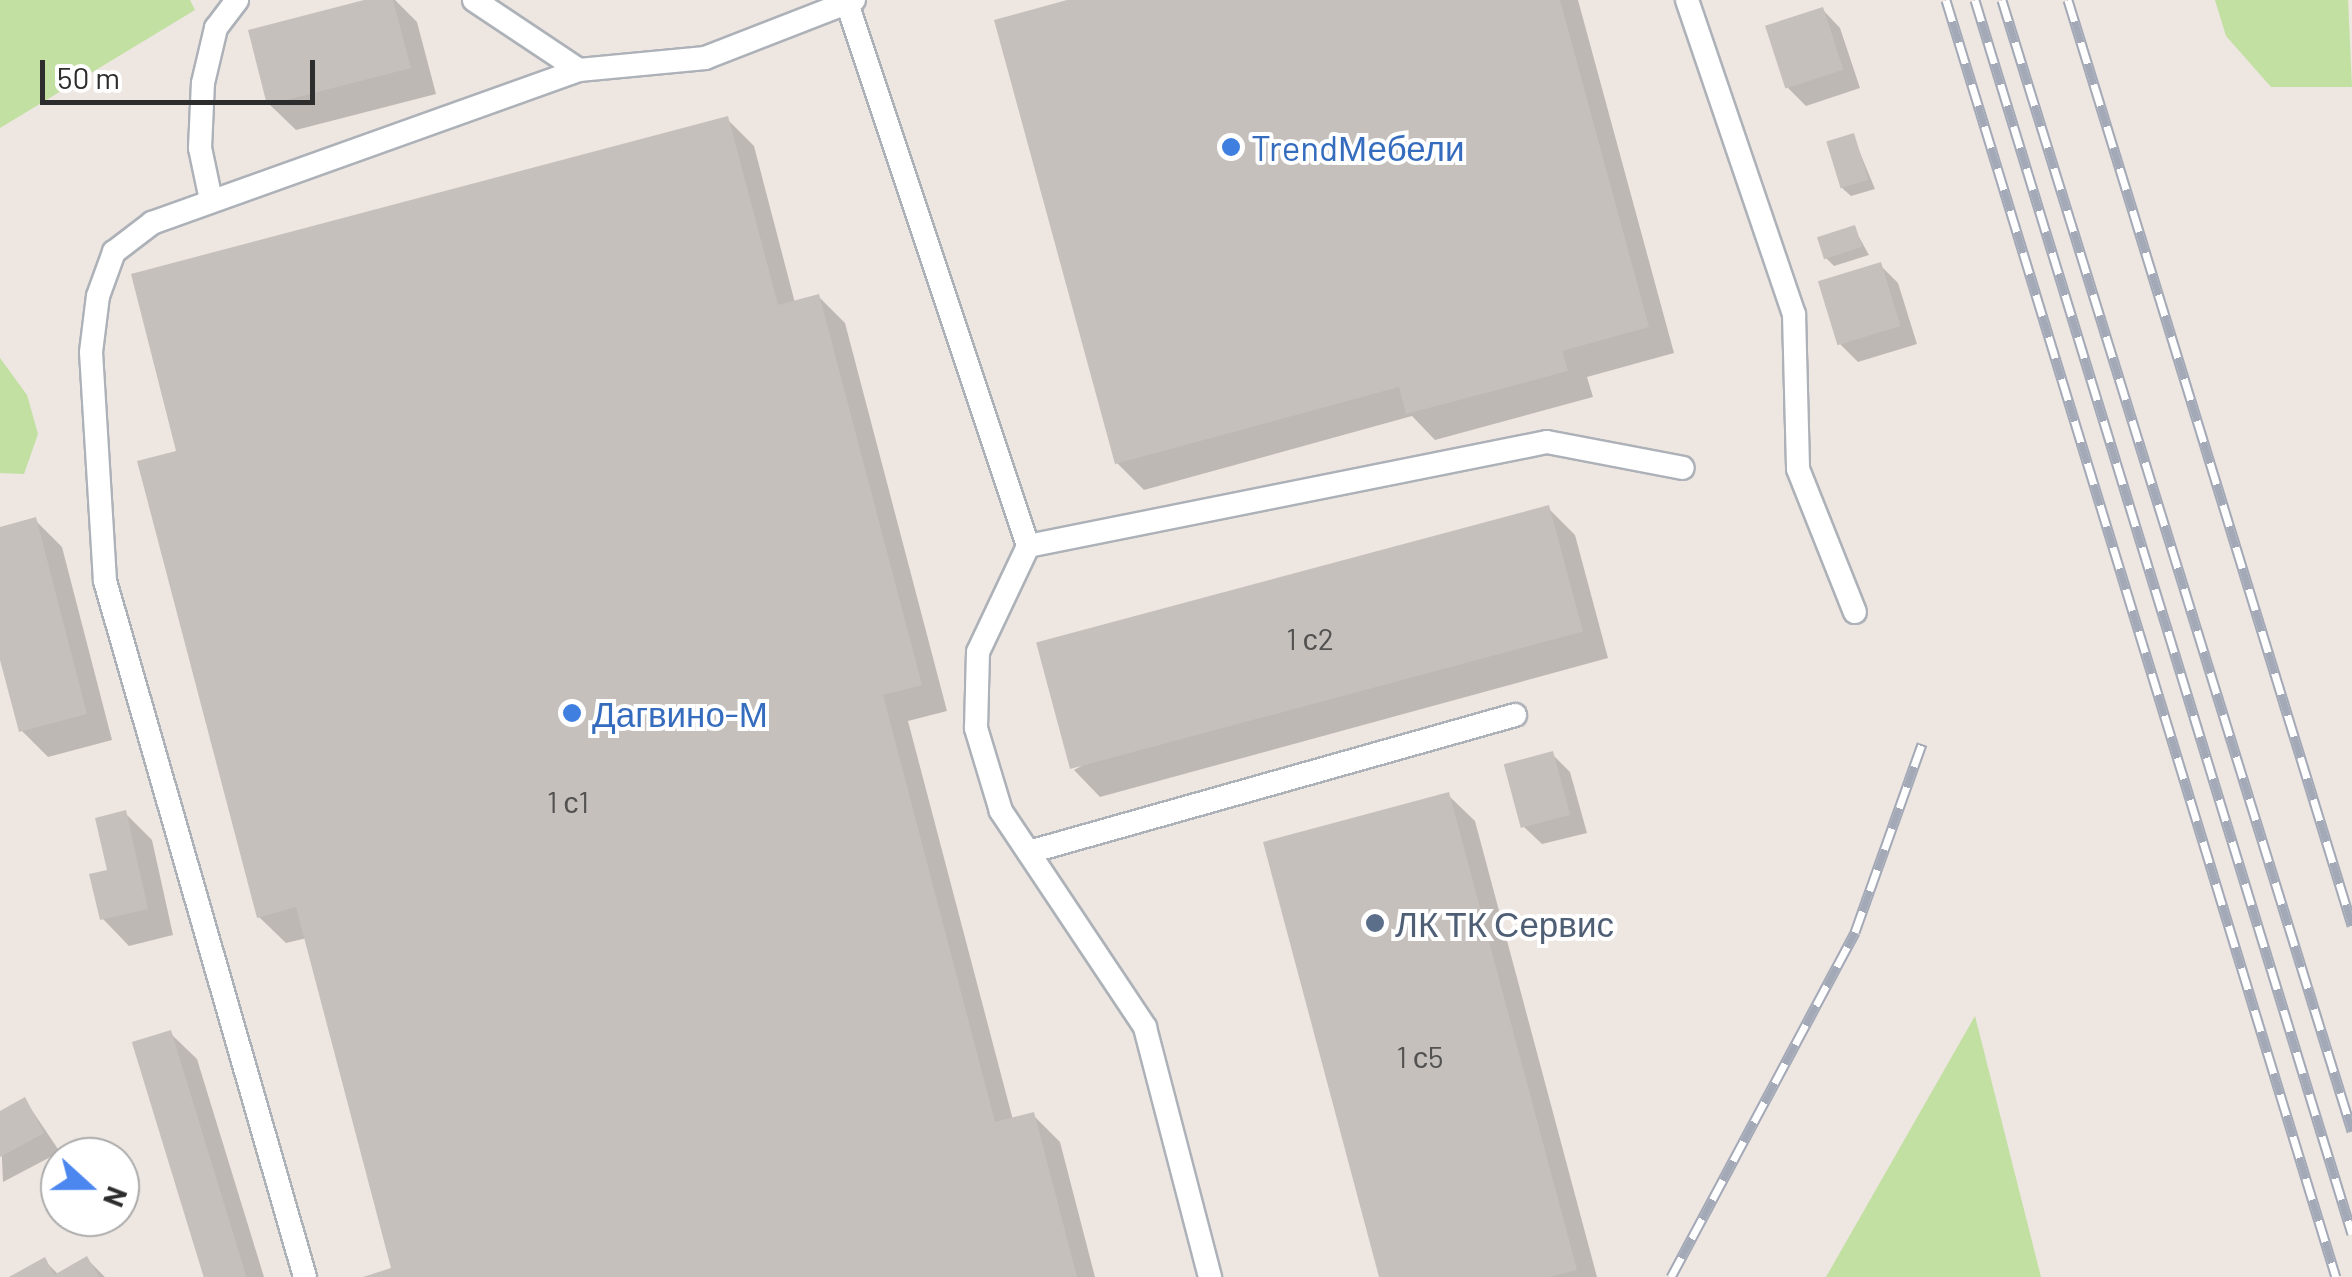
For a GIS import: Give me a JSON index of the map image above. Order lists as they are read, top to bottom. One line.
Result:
{"places":["TrendМебели","Дагвино-М","ЛК ТК Сервис"],"house_numbers":["1 с2","1 с1","1 с5"],"scale_bar":"50 m","north":"right"}
